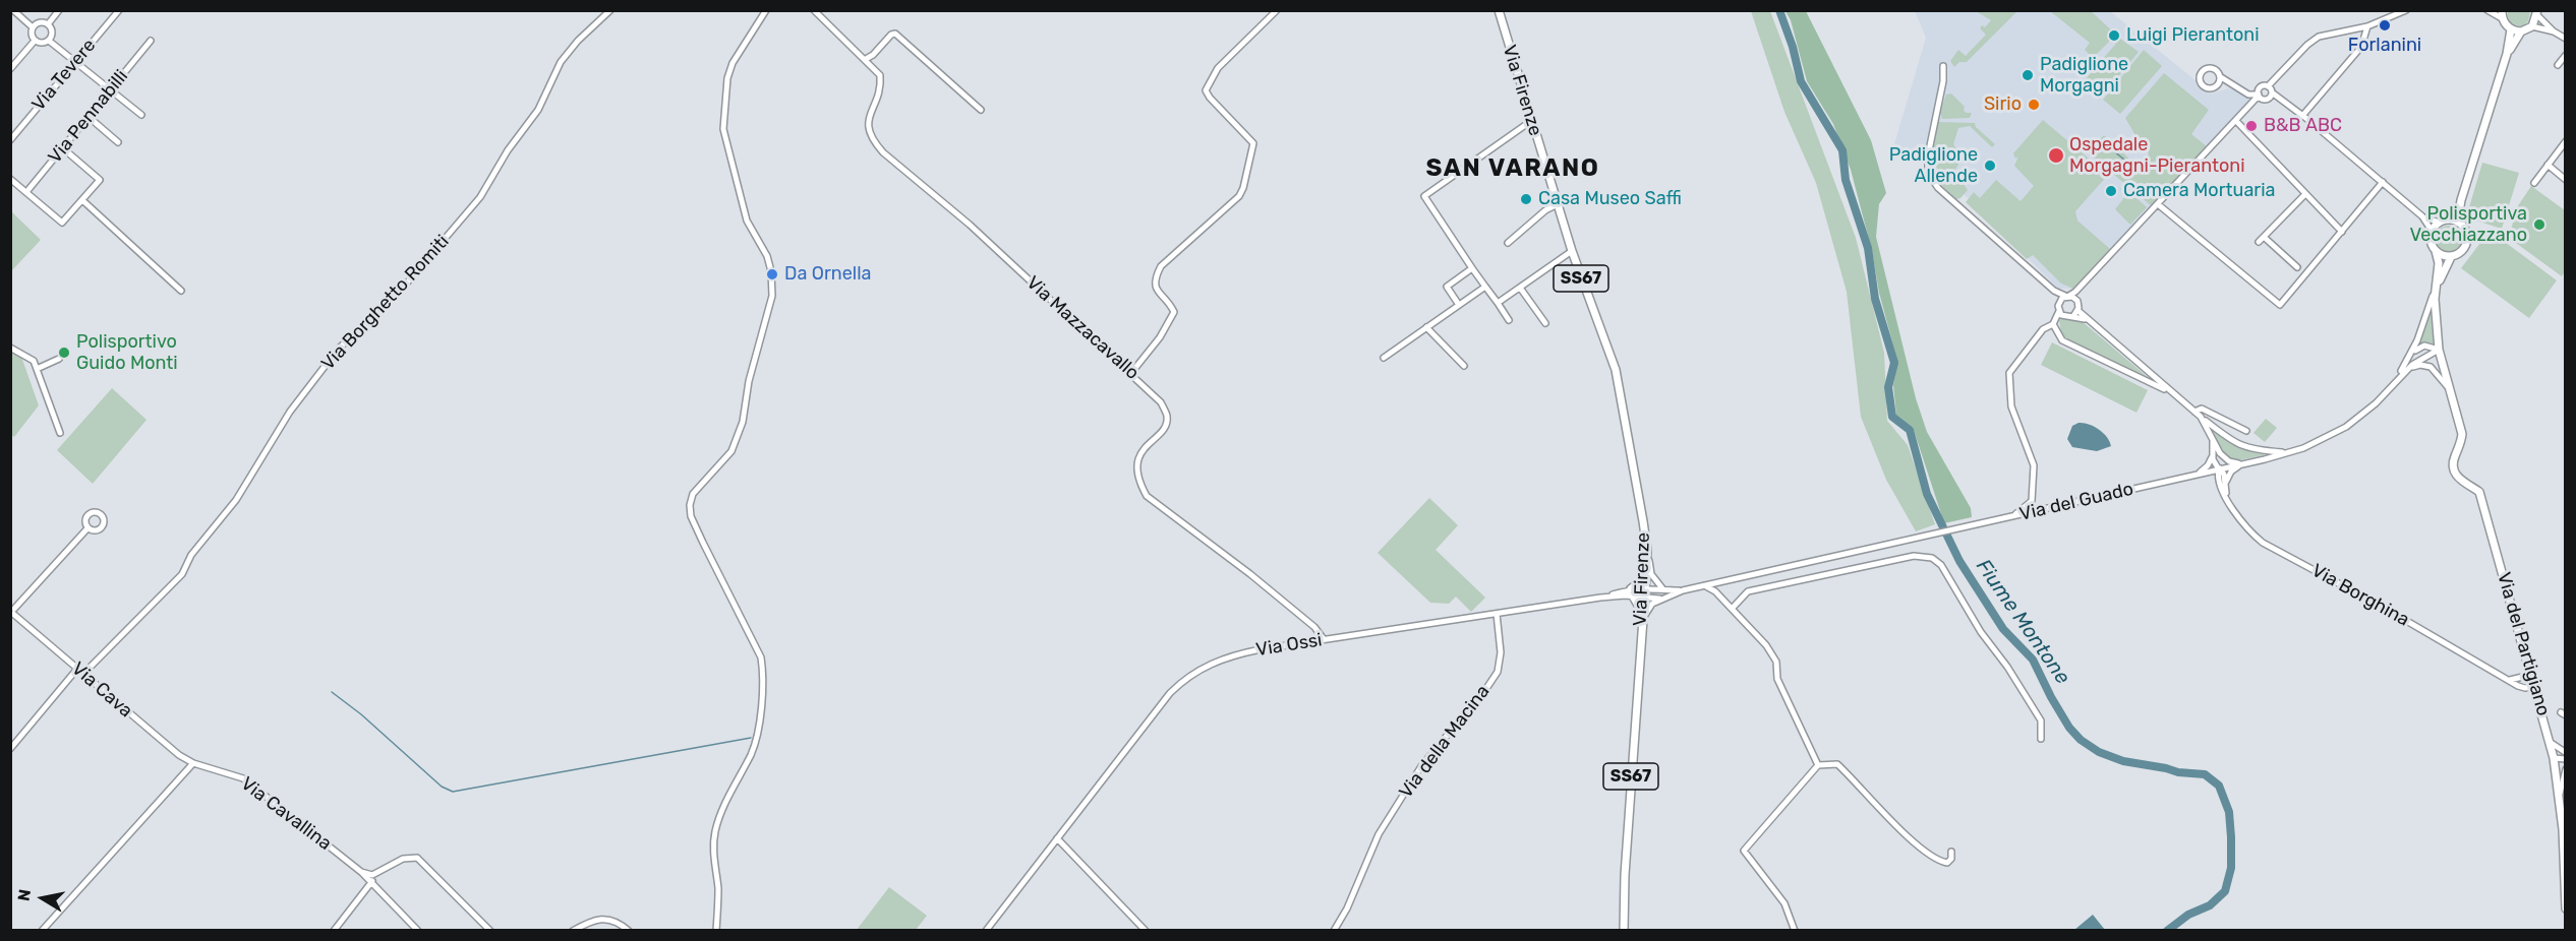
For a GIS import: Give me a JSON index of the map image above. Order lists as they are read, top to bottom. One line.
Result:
{"streets":{"main road":["Via Firenze","SS67","Via del Partigiano"],"street":["Via Tevere","Via Pennabilli","Via Borghetto Romiti","Via Mazzacavallo","Via del Guado","Via Borghina","Via Ossi","Via Cava","Via della Macina","Via Cavallina"]},"crossings":[["Via Firenze","Via del Guado"],["Via Firenze","Via Ossi"],["Via Borghetto Romiti","Via Cava"],["Via Mazzacavallo","Via Ossi"],["Via del Guado","Via Ossi"],["Via Borghina","Via del Partigiano"],["Via Ossi","Via della Macina"],["Via Cava","Via Cavallina"]],"districts":["SAN VARANO"],"water":["Fiume Montone"],"places":["Forlanini","Luigi Pierantoni","Padiglione Morgagni","Sirio","B&B ABC","Ospedale Morgagni-Pierantoni","Padiglione Allende","Camera Mortuaria","Casa Museo Saffi","Polisportiva Vecchiazzano","Da Ornella","Polisportivo Guido Monti"],"north":"left"}
